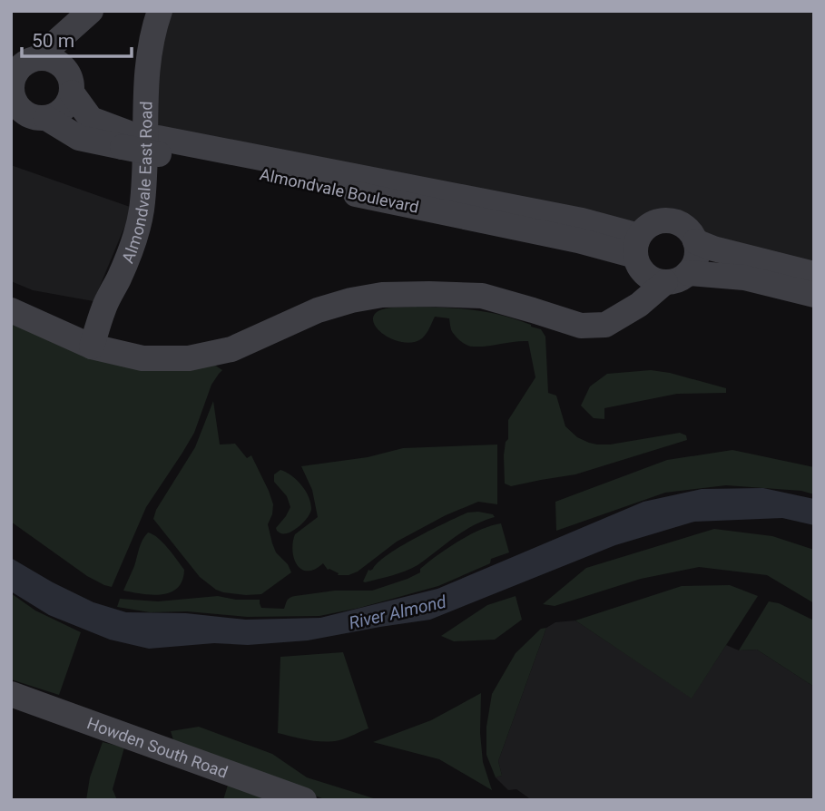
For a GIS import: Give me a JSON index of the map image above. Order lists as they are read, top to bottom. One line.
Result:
{"streets":{"street":["Almondvale East Road","Almondvale Boulevard","Howden South Road"]},"water":["River Almond"],"scale_bar":"50 m"}
